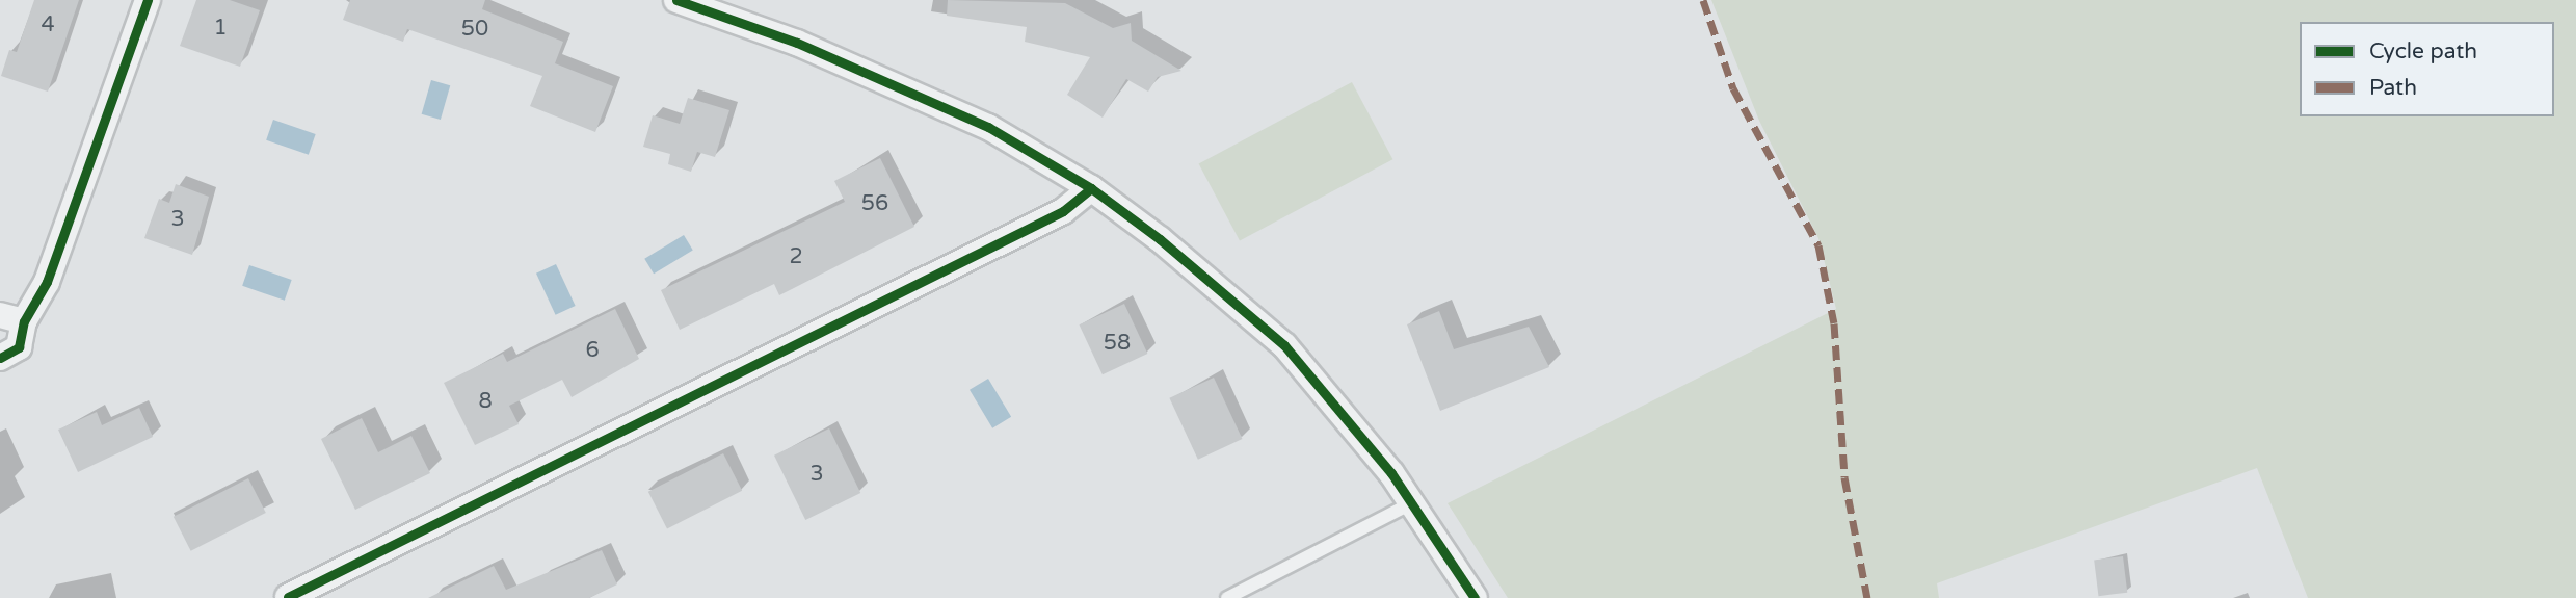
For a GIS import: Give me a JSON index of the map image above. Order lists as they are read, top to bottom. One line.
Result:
{"house_numbers":["4","1","50","56","3","2","58","6","8","3"],"legend":["Cycle path","Path"]}
